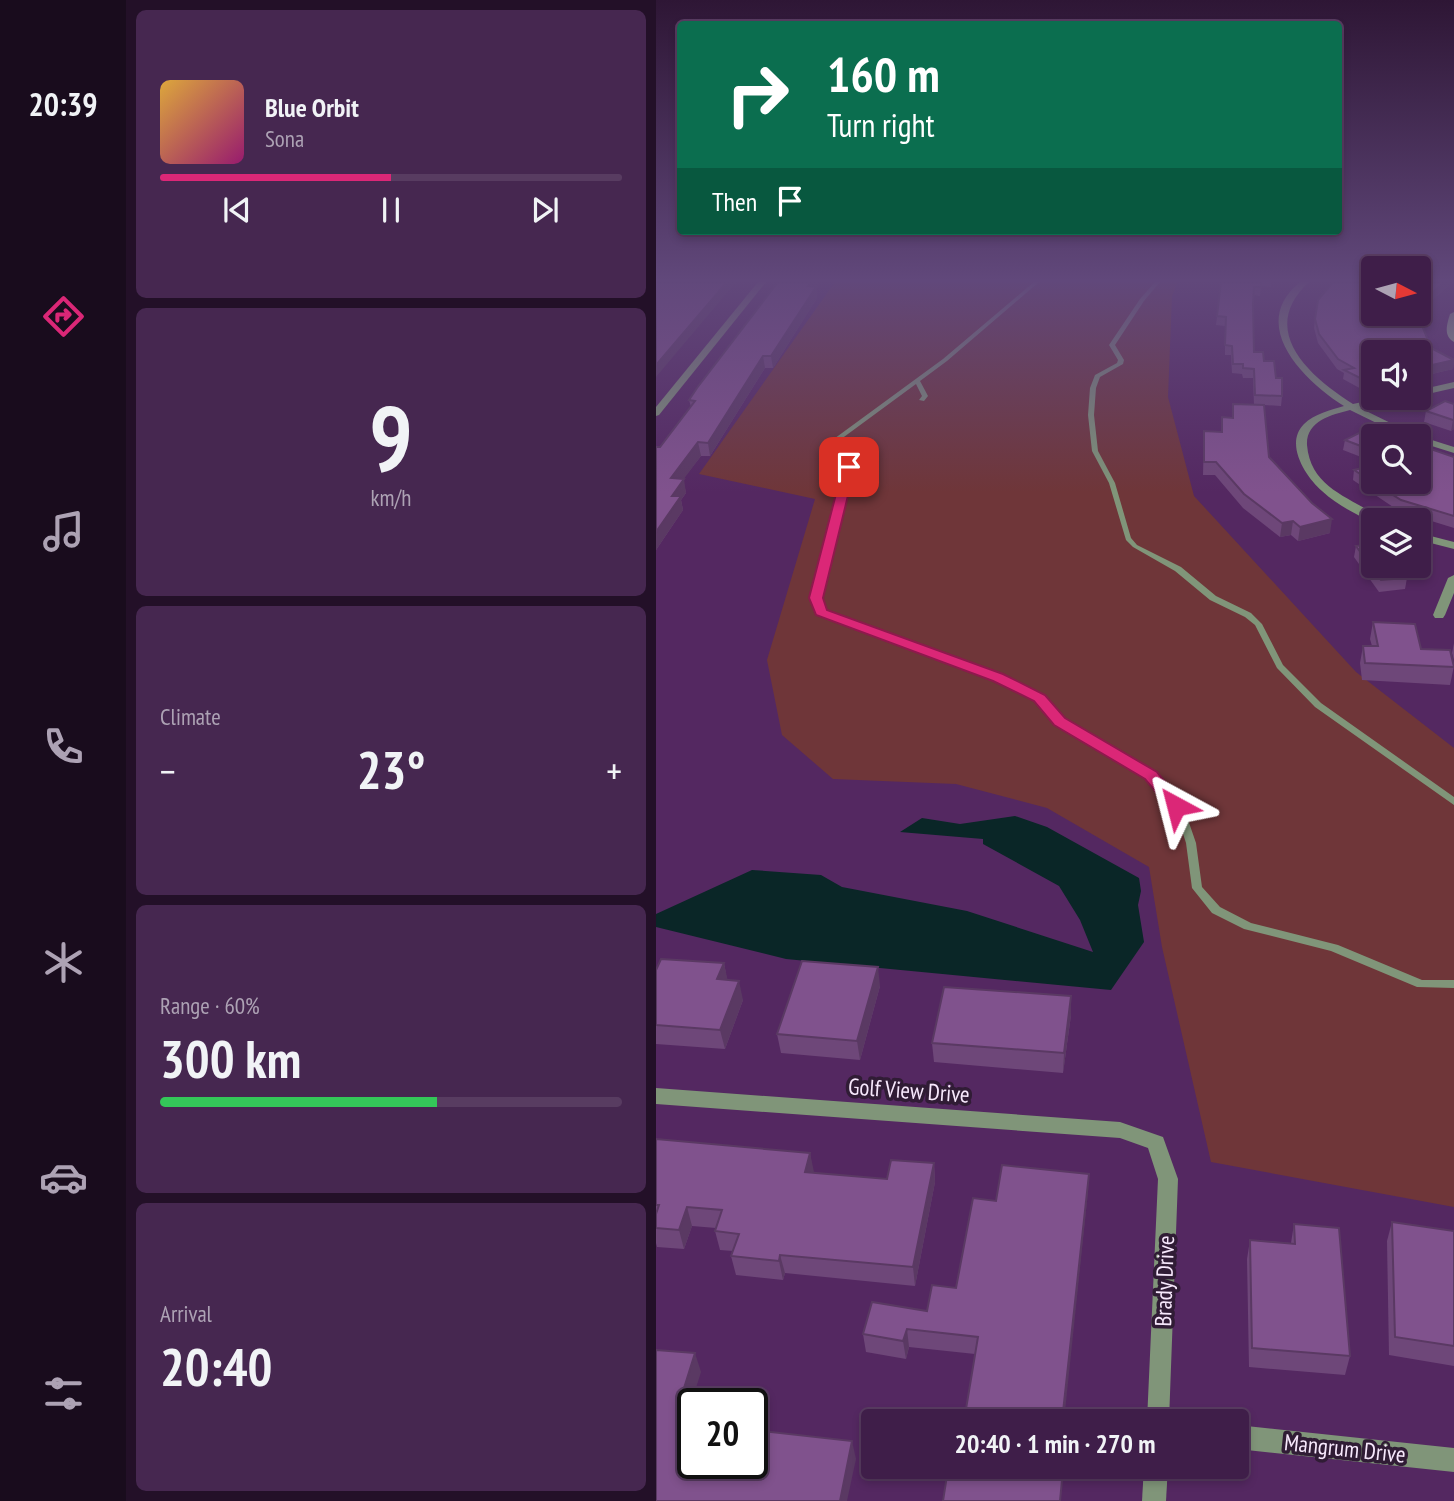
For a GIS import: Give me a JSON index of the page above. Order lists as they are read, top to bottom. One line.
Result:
{"streets":{"street":["Golf View Drive","Brady Drive","Mangrum Drive"]},"crossings":[["Golf View Drive","Brady Drive"]],"north":"right","page":{"tabs":"20:39","turn":["160 m","Turn right"],"song":["Blue Orbit","Sona"],"then":"Then","tile":[["9","km/h"],"Climate",["Range · 60%","300 km"],["Arrival","20:40"]],"heat":["−","23°","+"],"limit":"20","trip":"20:40 · 1 min · 270 m"}}
